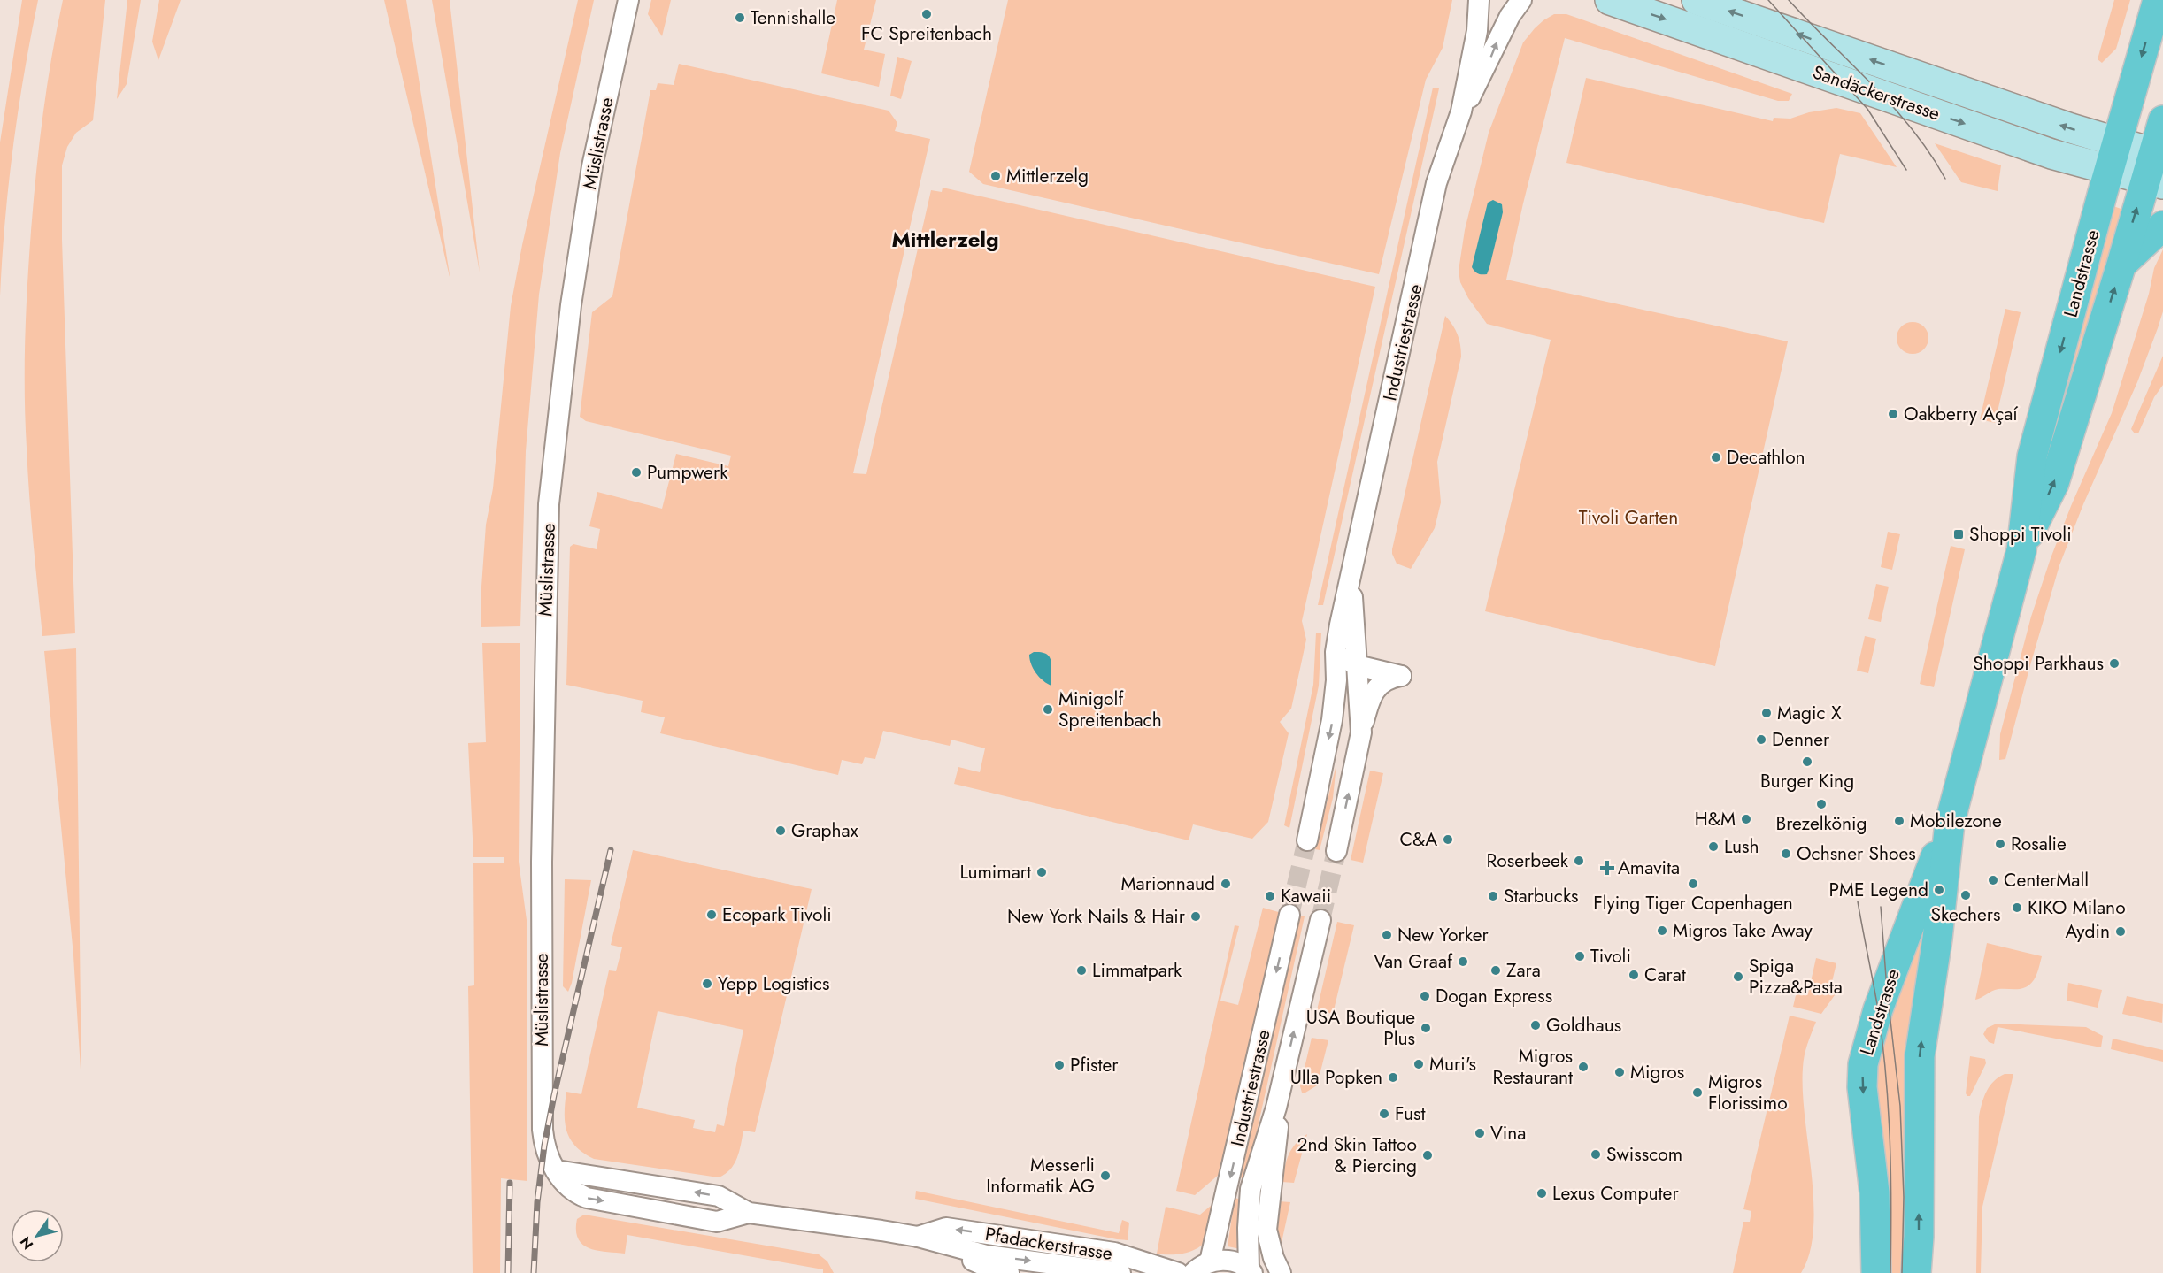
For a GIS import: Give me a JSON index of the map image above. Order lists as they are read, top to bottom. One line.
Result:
{"streets":{"main road":["Landstrasse"],"street":["Sandäckerstrasse","Müslistrasse","Industriestrasse","Pfadackerstrasse"]},"crossings":[["Sandäckerstrasse","Landstrasse"],["Müslistrasse","Pfadackerstrasse"]],"districts":["Mittlerzelg"],"parks":["Tivoli Garten"],"places":{"other":["FC Spreitenbach","Tennishalle","Mittlerzelg","Oakberry Açaí","Decathlon","Pumpwerk","Shoppi Parkhaus","Minigolf Spreitenbach","Magic X","Denner","Burger King","Brezelkönig","H&M","Mobilezone","Graphax","C&A","Rosalie","Lush","Ochsner Shoes","Roserbeek","Lumimart","CenterMall","Marionnaud","Flying Tiger Copenhagen","PME Legend","Skechers","Kawaii","Starbucks","KIKO Milano","Ecopark Tivoli","New York Nails & Hair","Migros Take Away","Aydin","New Yorker","Tivoli","Van Graaf","Limmatpark","Zara","Carat","Spiga Pizza&Pasta","Yepp Logistics","Dogan Express","Goldhaus","USA Boutique Plus","Muri's","Pfister","Migros Restaurant","Migros","Ulla Popken","Migros Florissimo","Fust","Vina","Swisscom","2nd Skin Tattoo & Piercing","Messerli Informatik AG","Lexus Computer"],"transit":["Shoppi Tivoli"],"health":["Amavita"]},"north":"bottom left"}
